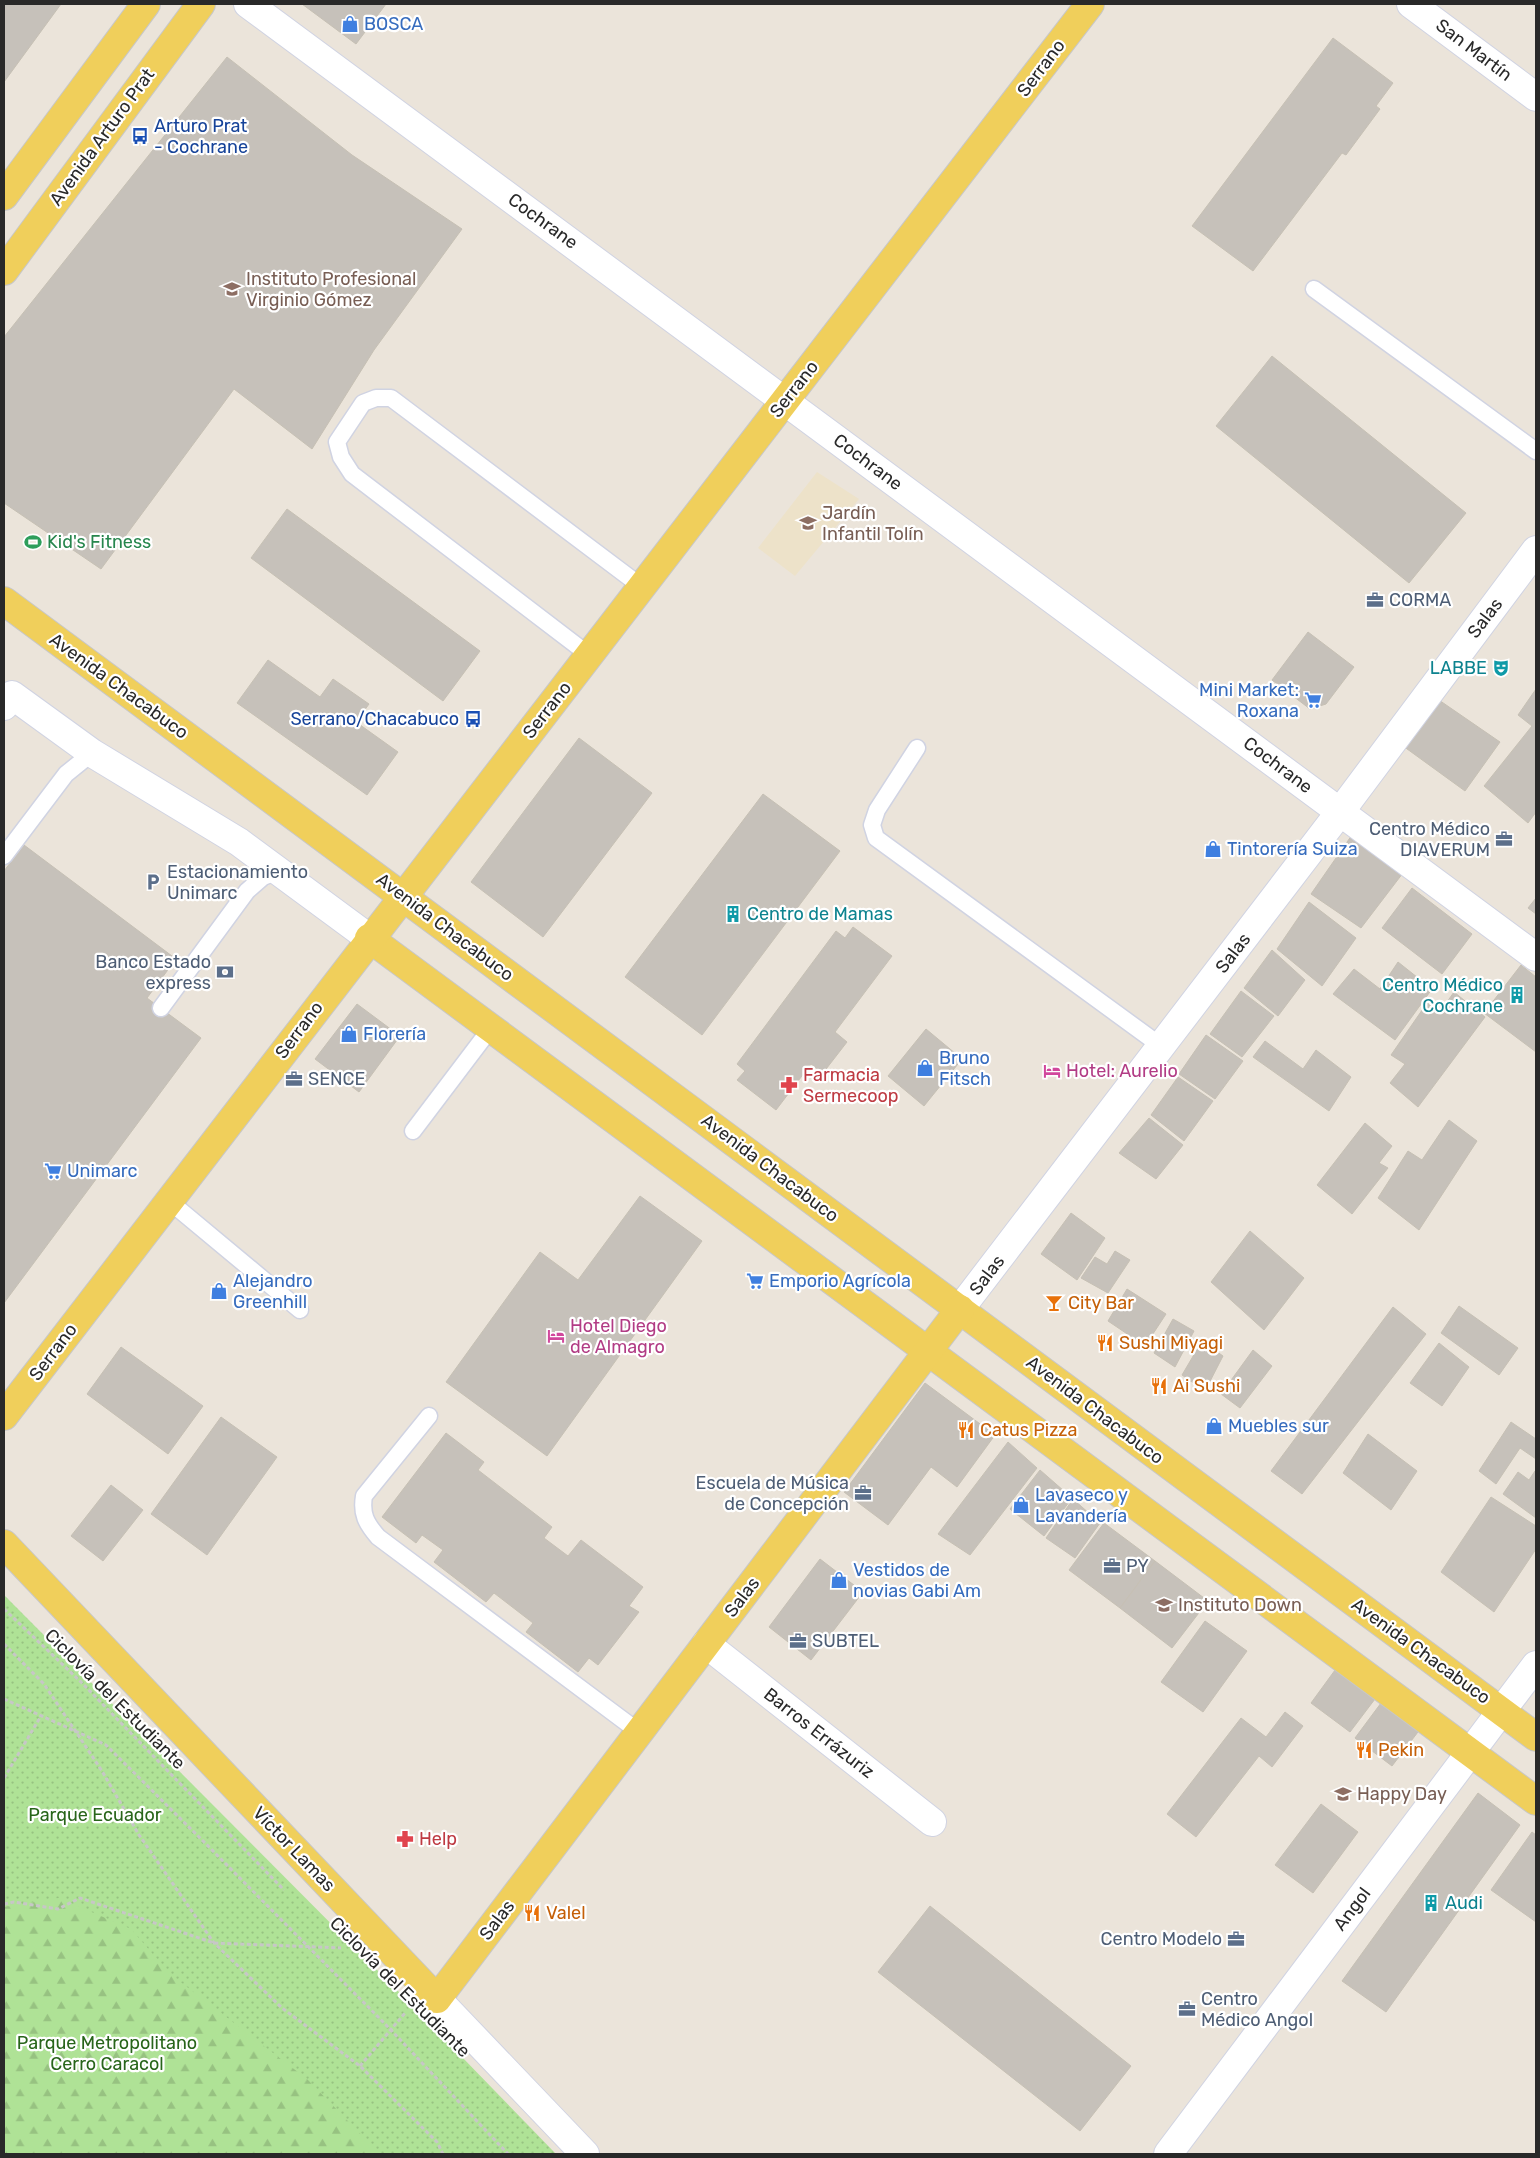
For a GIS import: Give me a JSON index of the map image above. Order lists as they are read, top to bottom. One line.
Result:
{"streets":{"main road":["Serrano","Avenida Arturo Prat","Salas","Avenida Chacabuco","Víctor Lamas"],"street":["San Martín","Cochrane","Barros Errázuriz","Angol"],"path":["Ciclovía del Estudiante"]},"crossings":[["Serrano","Cochrane"],["Serrano","Avenida Chacabuco"],["Cochrane","Salas"],["Salas","Avenida Chacabuco"],["Salas","Barros Errázuriz"],["Salas","Víctor Lamas"],["Avenida Chacabuco","Angol"]],"parks":["Parque Ecuador","Parque Metropolitano Cerro Caracol"],"places":{"shop":["BOSCA","Tintorería Suiza","Florería","Bruno Fitsch","Alejandro Greenhill","Muebles sur","Lavaseco y Lavandería","Vestidos de novias Gabi Am"],"bus stop":["Arturo Prat - Cochrane","Serrano/Chacabuco"],"school or university":["Instituto Profesional Virginio Gómez","Jardín Infantil Tolín","Instituto Down","Happy Day"],"sports":["Kid's Fitness"],"office":["CORMA","Centro Médico DIAVERUM","SENCE","Escuela de Música de Concepción","PY","SUBTEL","Centro Modelo","Centro Médico Angol"],"theatre":["LABBE"],"supermarket":["Mini Market: Roxana","Unimarc","Emporio Agrícola"],"parking":["Estacionamiento Unimarc"],"building":["Centro de Mamas","Centro Médico Cochrane","Audi"],"bank":["Banco Estado express"],"hotel":["Hotel: Aurelio","Hotel Diego de Almagro"],"pharmacy":["Farmacia Sermecoop","Help"],"bar":["City Bar"],"restaurant":["Sushi Miyagi","Ai Sushi","Catus Pizza","Pekin","Valel"]}}
